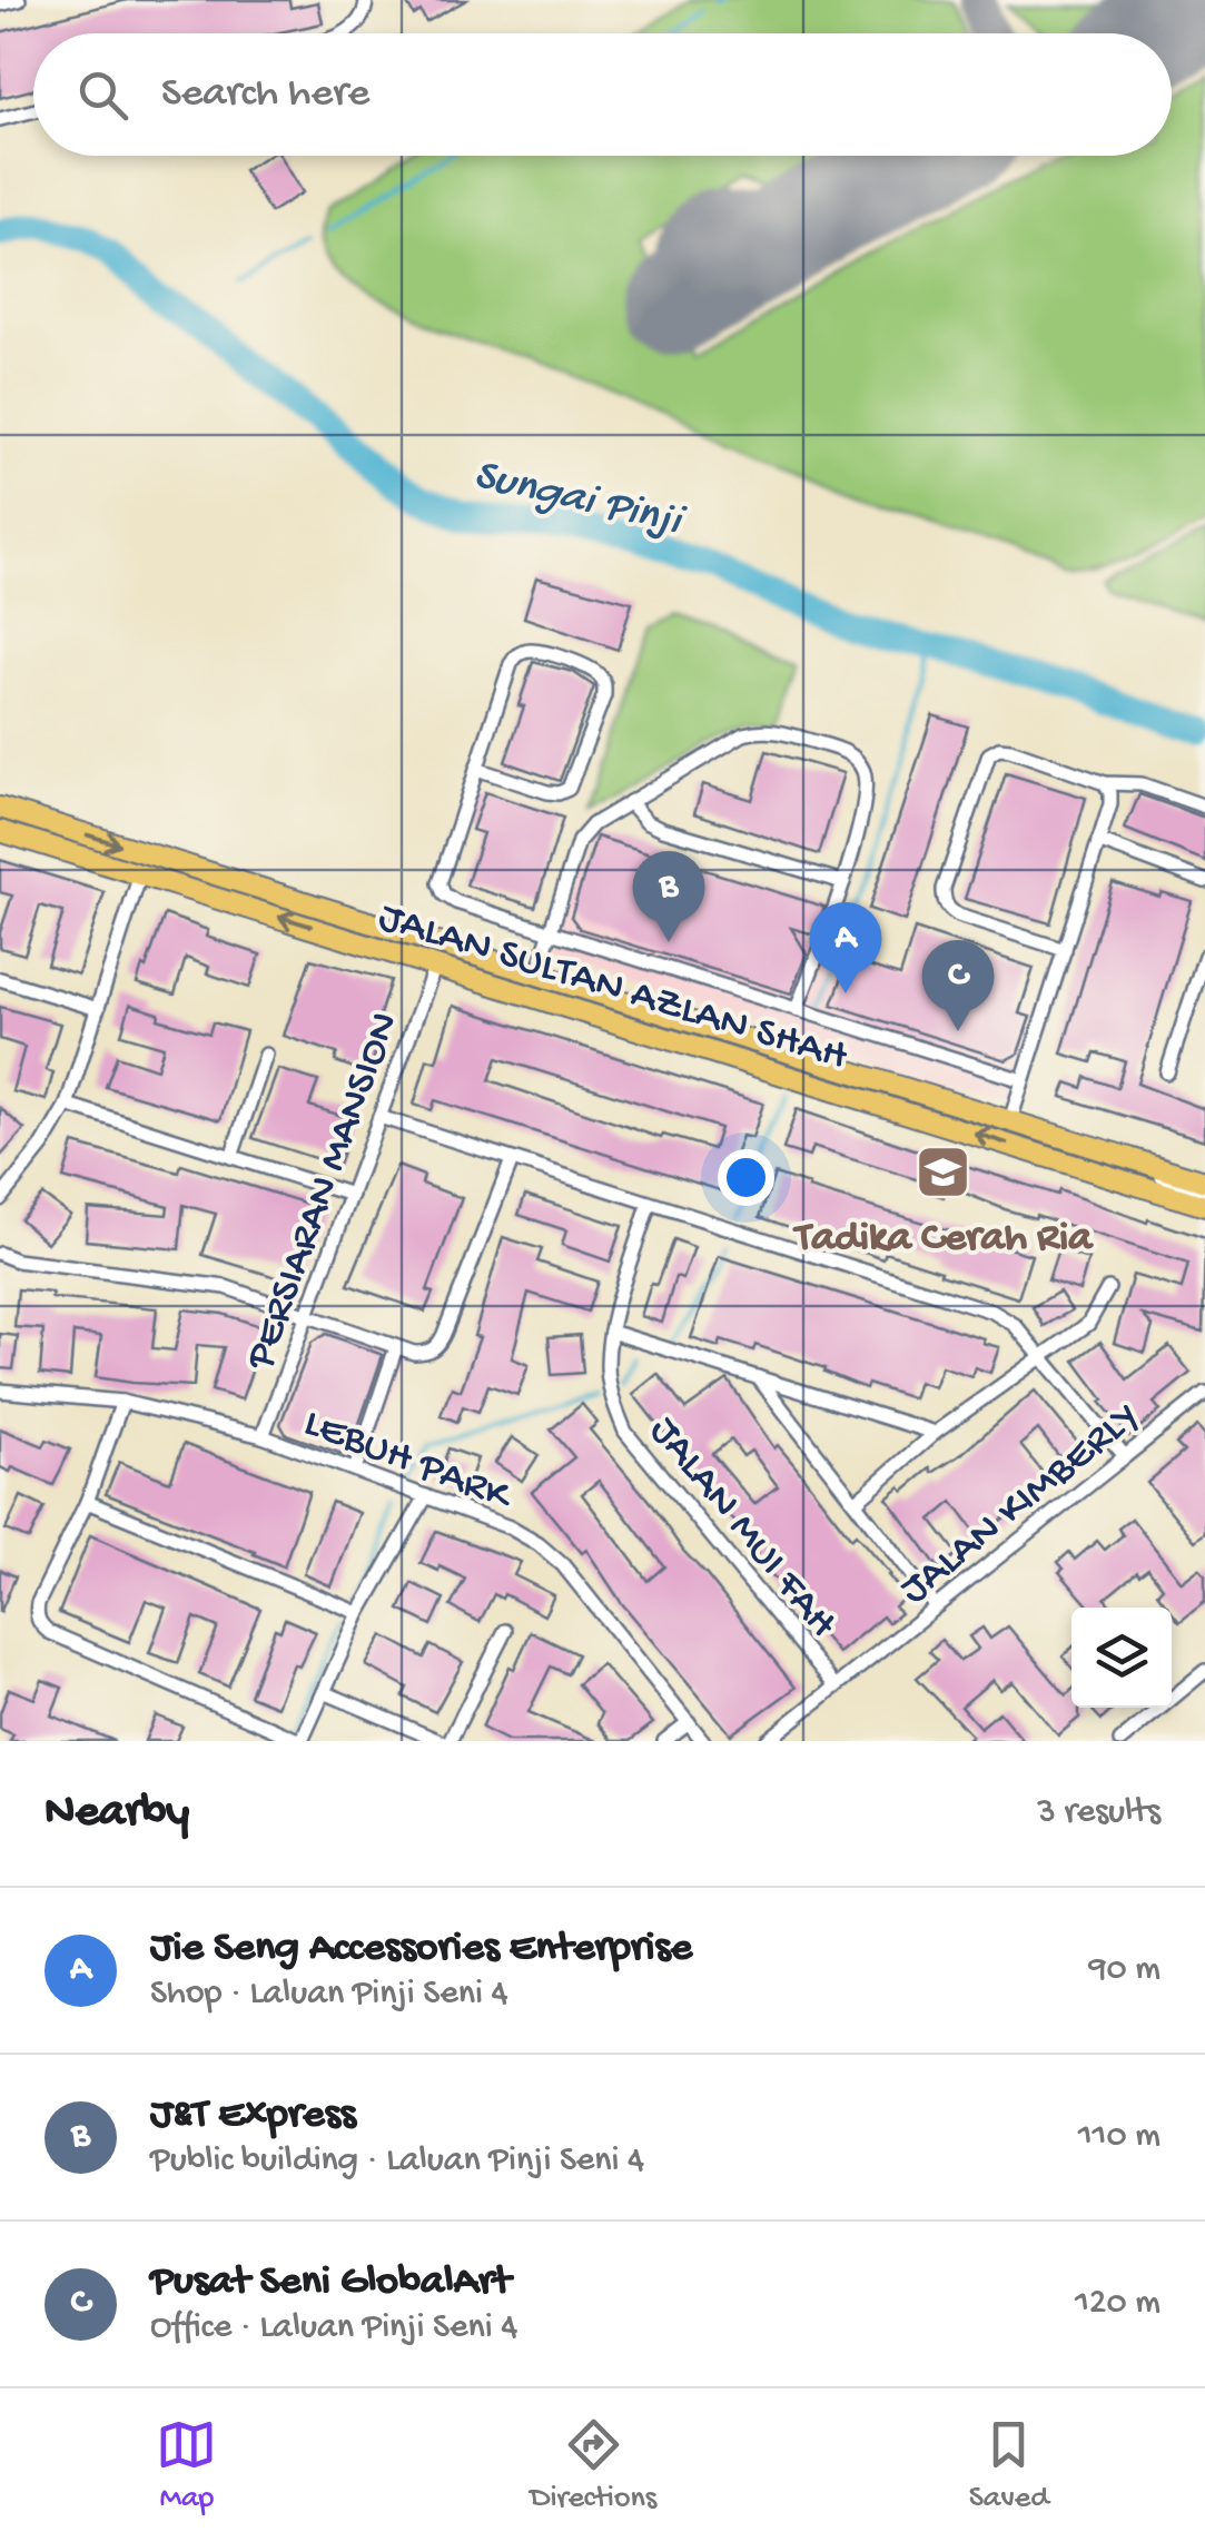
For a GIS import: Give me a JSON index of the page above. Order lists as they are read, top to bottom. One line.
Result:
{"streets":{"main road":["JALAN SULTAN AZLAN SHAH"],"street":["PERSIARAN MANSION","LEBUH PARK","JALAN KIMBERLY","JALAN MUI FAH"]},"crossings":[["JALAN SULTAN AZLAN SHAH","PERSIARAN MANSION"],["PERSIARAN MANSION","LEBUH PARK"],["JALAN KIMBERLY","JALAN MUI FAH"]],"water":["Sungai Pinji"],"places":{"school or university":["Tadika Cerah Ria"]},"page":{"search":"Search here","pins":["B","A","C"],"heading":["Nearby","3 results"],"list":[{"mark":"A","name":"Jie Seng Accessories Enterprise","note":"Shop · Laluan Pinji Seni 4","value":"90 m"},{"mark":"B","name":"J&T Express","note":"Public building · Laluan Pinji Seni 4","value":"110 m"},{"mark":"C","name":"Pusat Seni GlobalArt","note":"Office · Laluan Pinji Seni 4","value":"120 m"}],"nav":["Map","Directions","Saved"]}}
